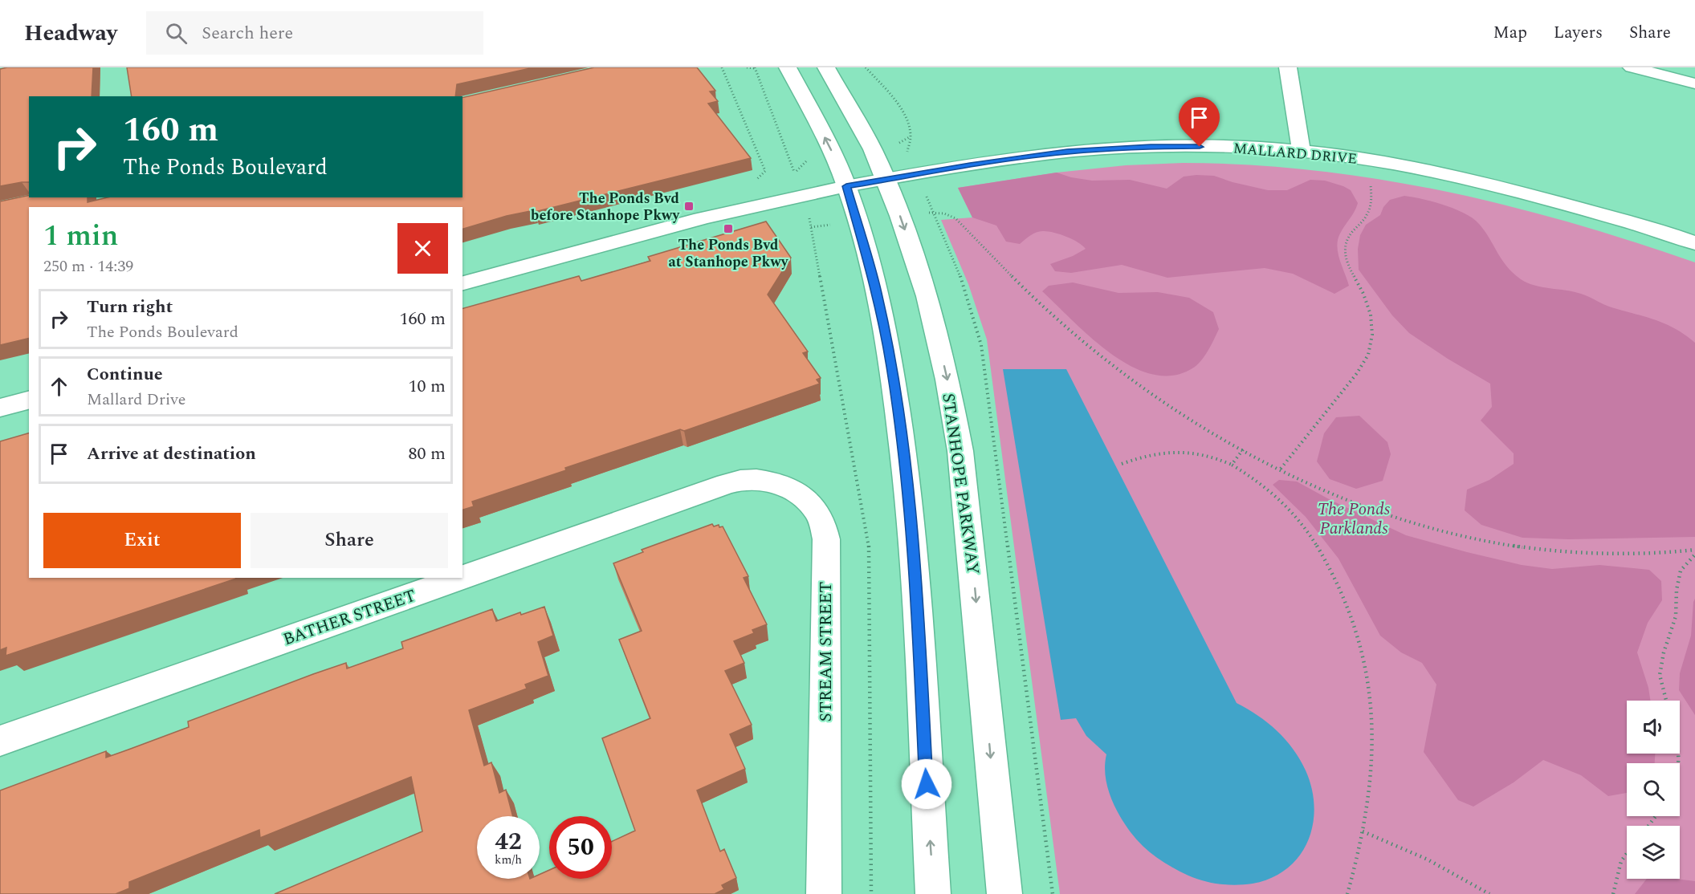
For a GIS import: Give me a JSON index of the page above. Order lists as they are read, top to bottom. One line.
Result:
{"streets":{"street":["MALLARD DRIVE","STANHOPE PARKWAY","BATHER STREET","STREAM STREET"]},"crossings":[["MALLARD DRIVE","STANHOPE PARKWAY"],["BATHER STREET","STREAM STREET"]],"parks":["The Ponds Parklands"],"places":{"transit":["The Ponds Bvd before Stanhope Pkwy","The Ponds Bvd at Stanhope Pkwy"]},"page":{"header":"Headway","search":"Search here","nav":["Map","Layers","Share"],"turn":["160 m","The Ponds Boulevard"],"heading":["1 min","250 m · 14:39"],"list":[{"name":"Turn right","note":"The Ponds Boulevard","value":"160 m"},{"name":"Continue","note":"Mallard Drive","value":"10 m"},{"name":"Arrive at destination","value":"80 m"}],"buttons":["Exit","Share"],"speed":"42 km/h","limit":"50"}}
